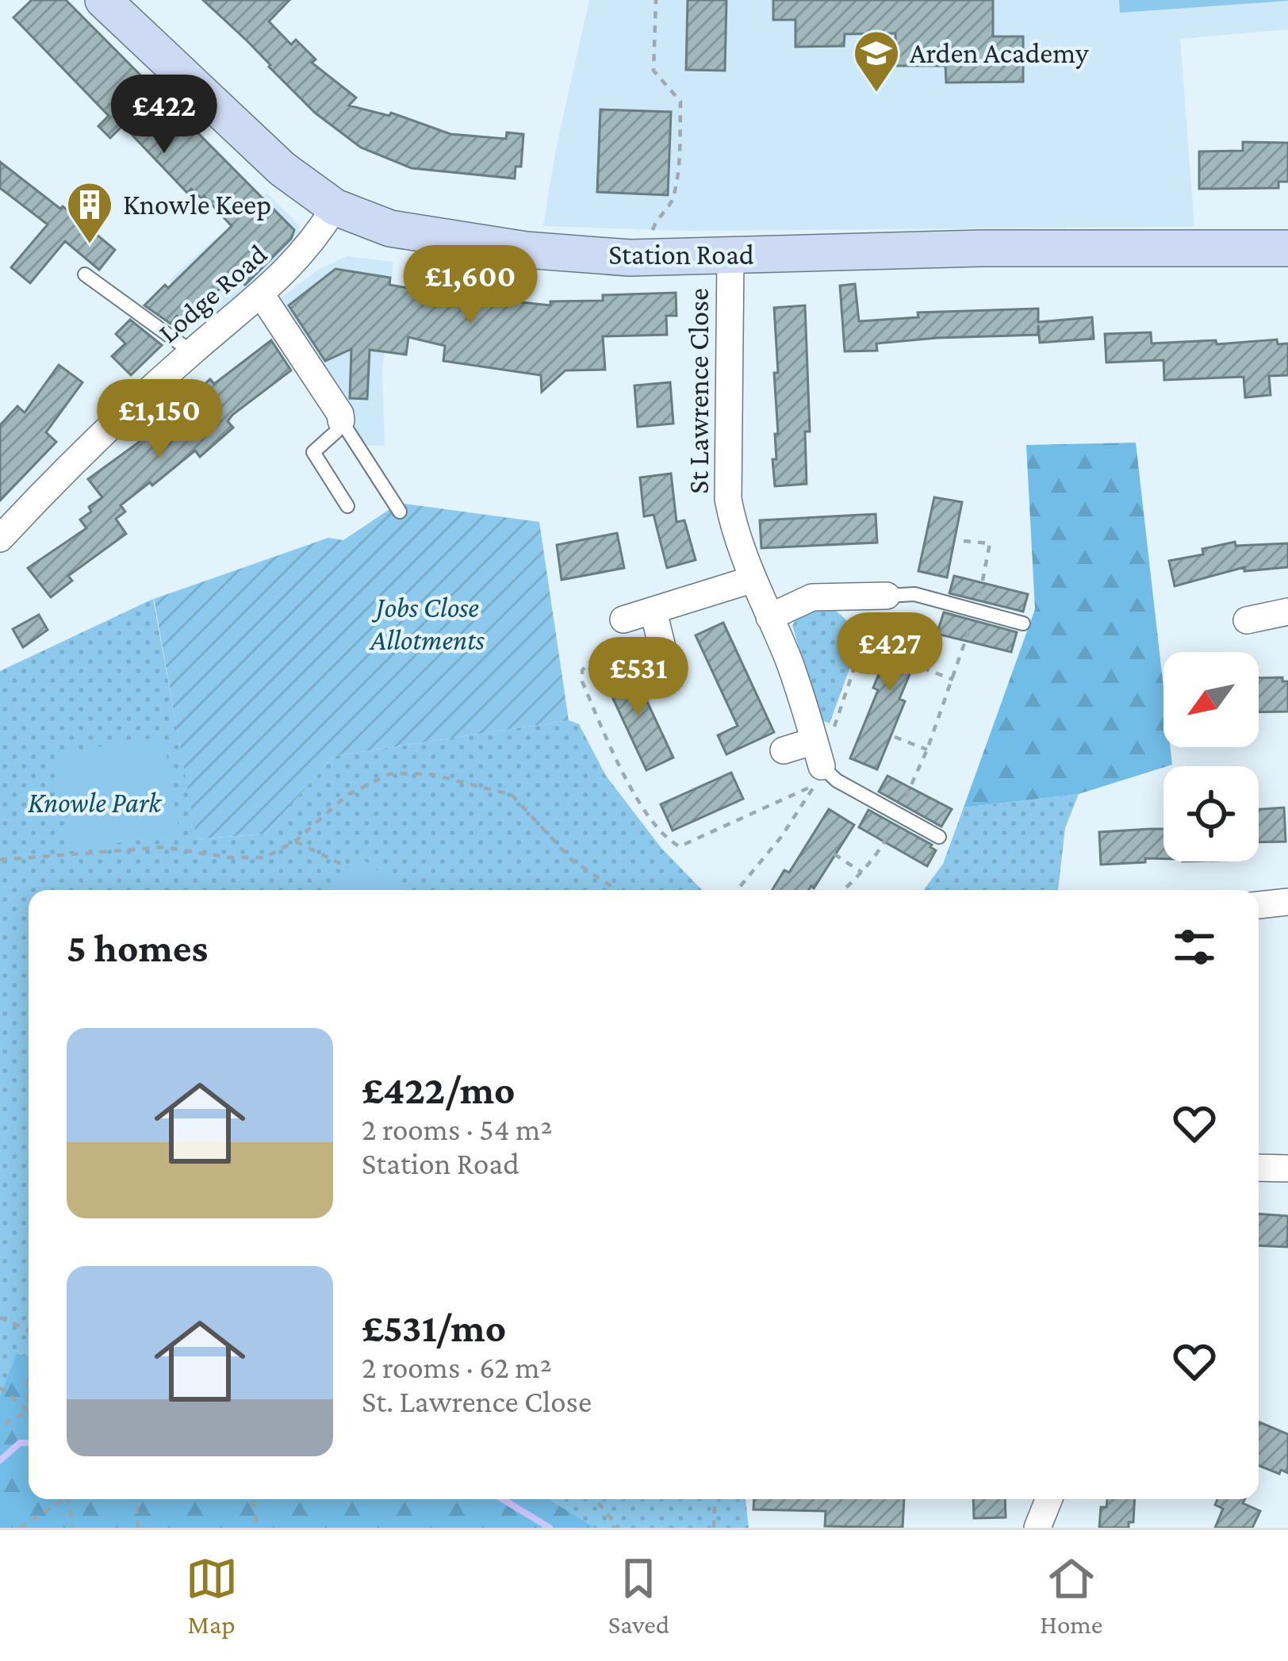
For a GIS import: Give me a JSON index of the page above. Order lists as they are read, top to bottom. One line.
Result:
{"streets":{"main road":["Station Road"],"street":["Lodge Road","St Lawrence Close"]},"crossings":[["Station Road","Lodge Road"],["Station Road","St Lawrence Close"]],"parks":["Jobs Close Allotments","Knowle Park"],"places":{"school or university":["Arden Academy"],"building":["Knowle Keep"]},"north":"bottom left","page":{"price":["£422","£1,600","£1,150","£427","£531"],"heading":"5 homes","list":[{"name":"£422/mo","note":"2 rooms · 54 m² · Station Road"},{"name":"£531/mo","note":"2 rooms · 62 m² · St. Lawrence Close"}],"tabs":["Map","Saved","Home"]}}
